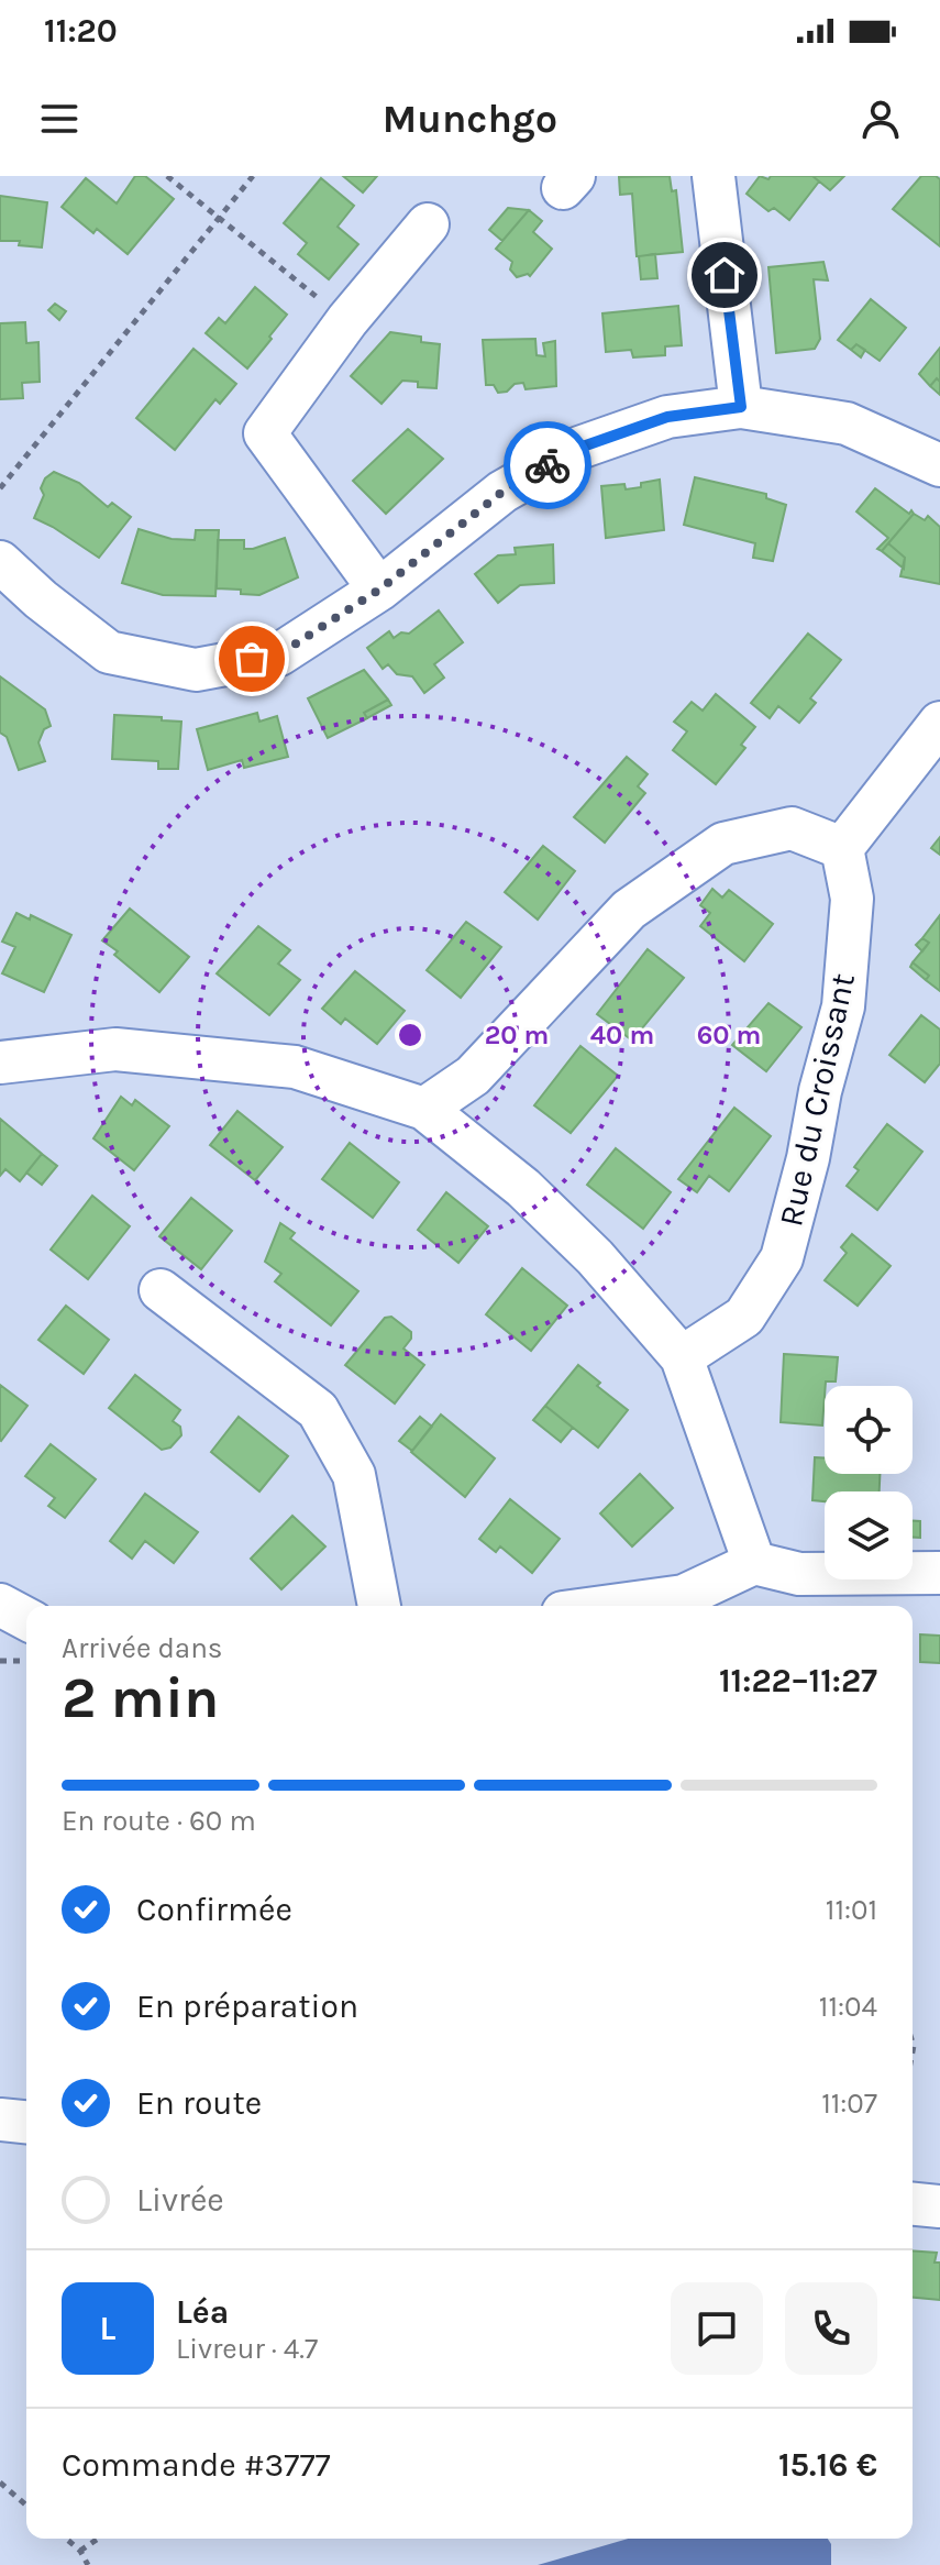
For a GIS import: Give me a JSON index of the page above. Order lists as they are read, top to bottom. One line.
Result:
{"streets":{"street":["Rue du Croissant"]},"page":{"status":"11:20","header":"Munchgo","heading":["2 min","Arrivée dans","11:22–11:27"],"panel":["Léa","Livreur · 4.7","Commande #3777","15.16 €"],"bar":"En route · 60 m","list":[["Confirmée","11:01"],["En préparation","11:04"],["En route","11:07"],"Livrée"],"round":"L"},"rings":["20 m","40 m","60 m"]}
